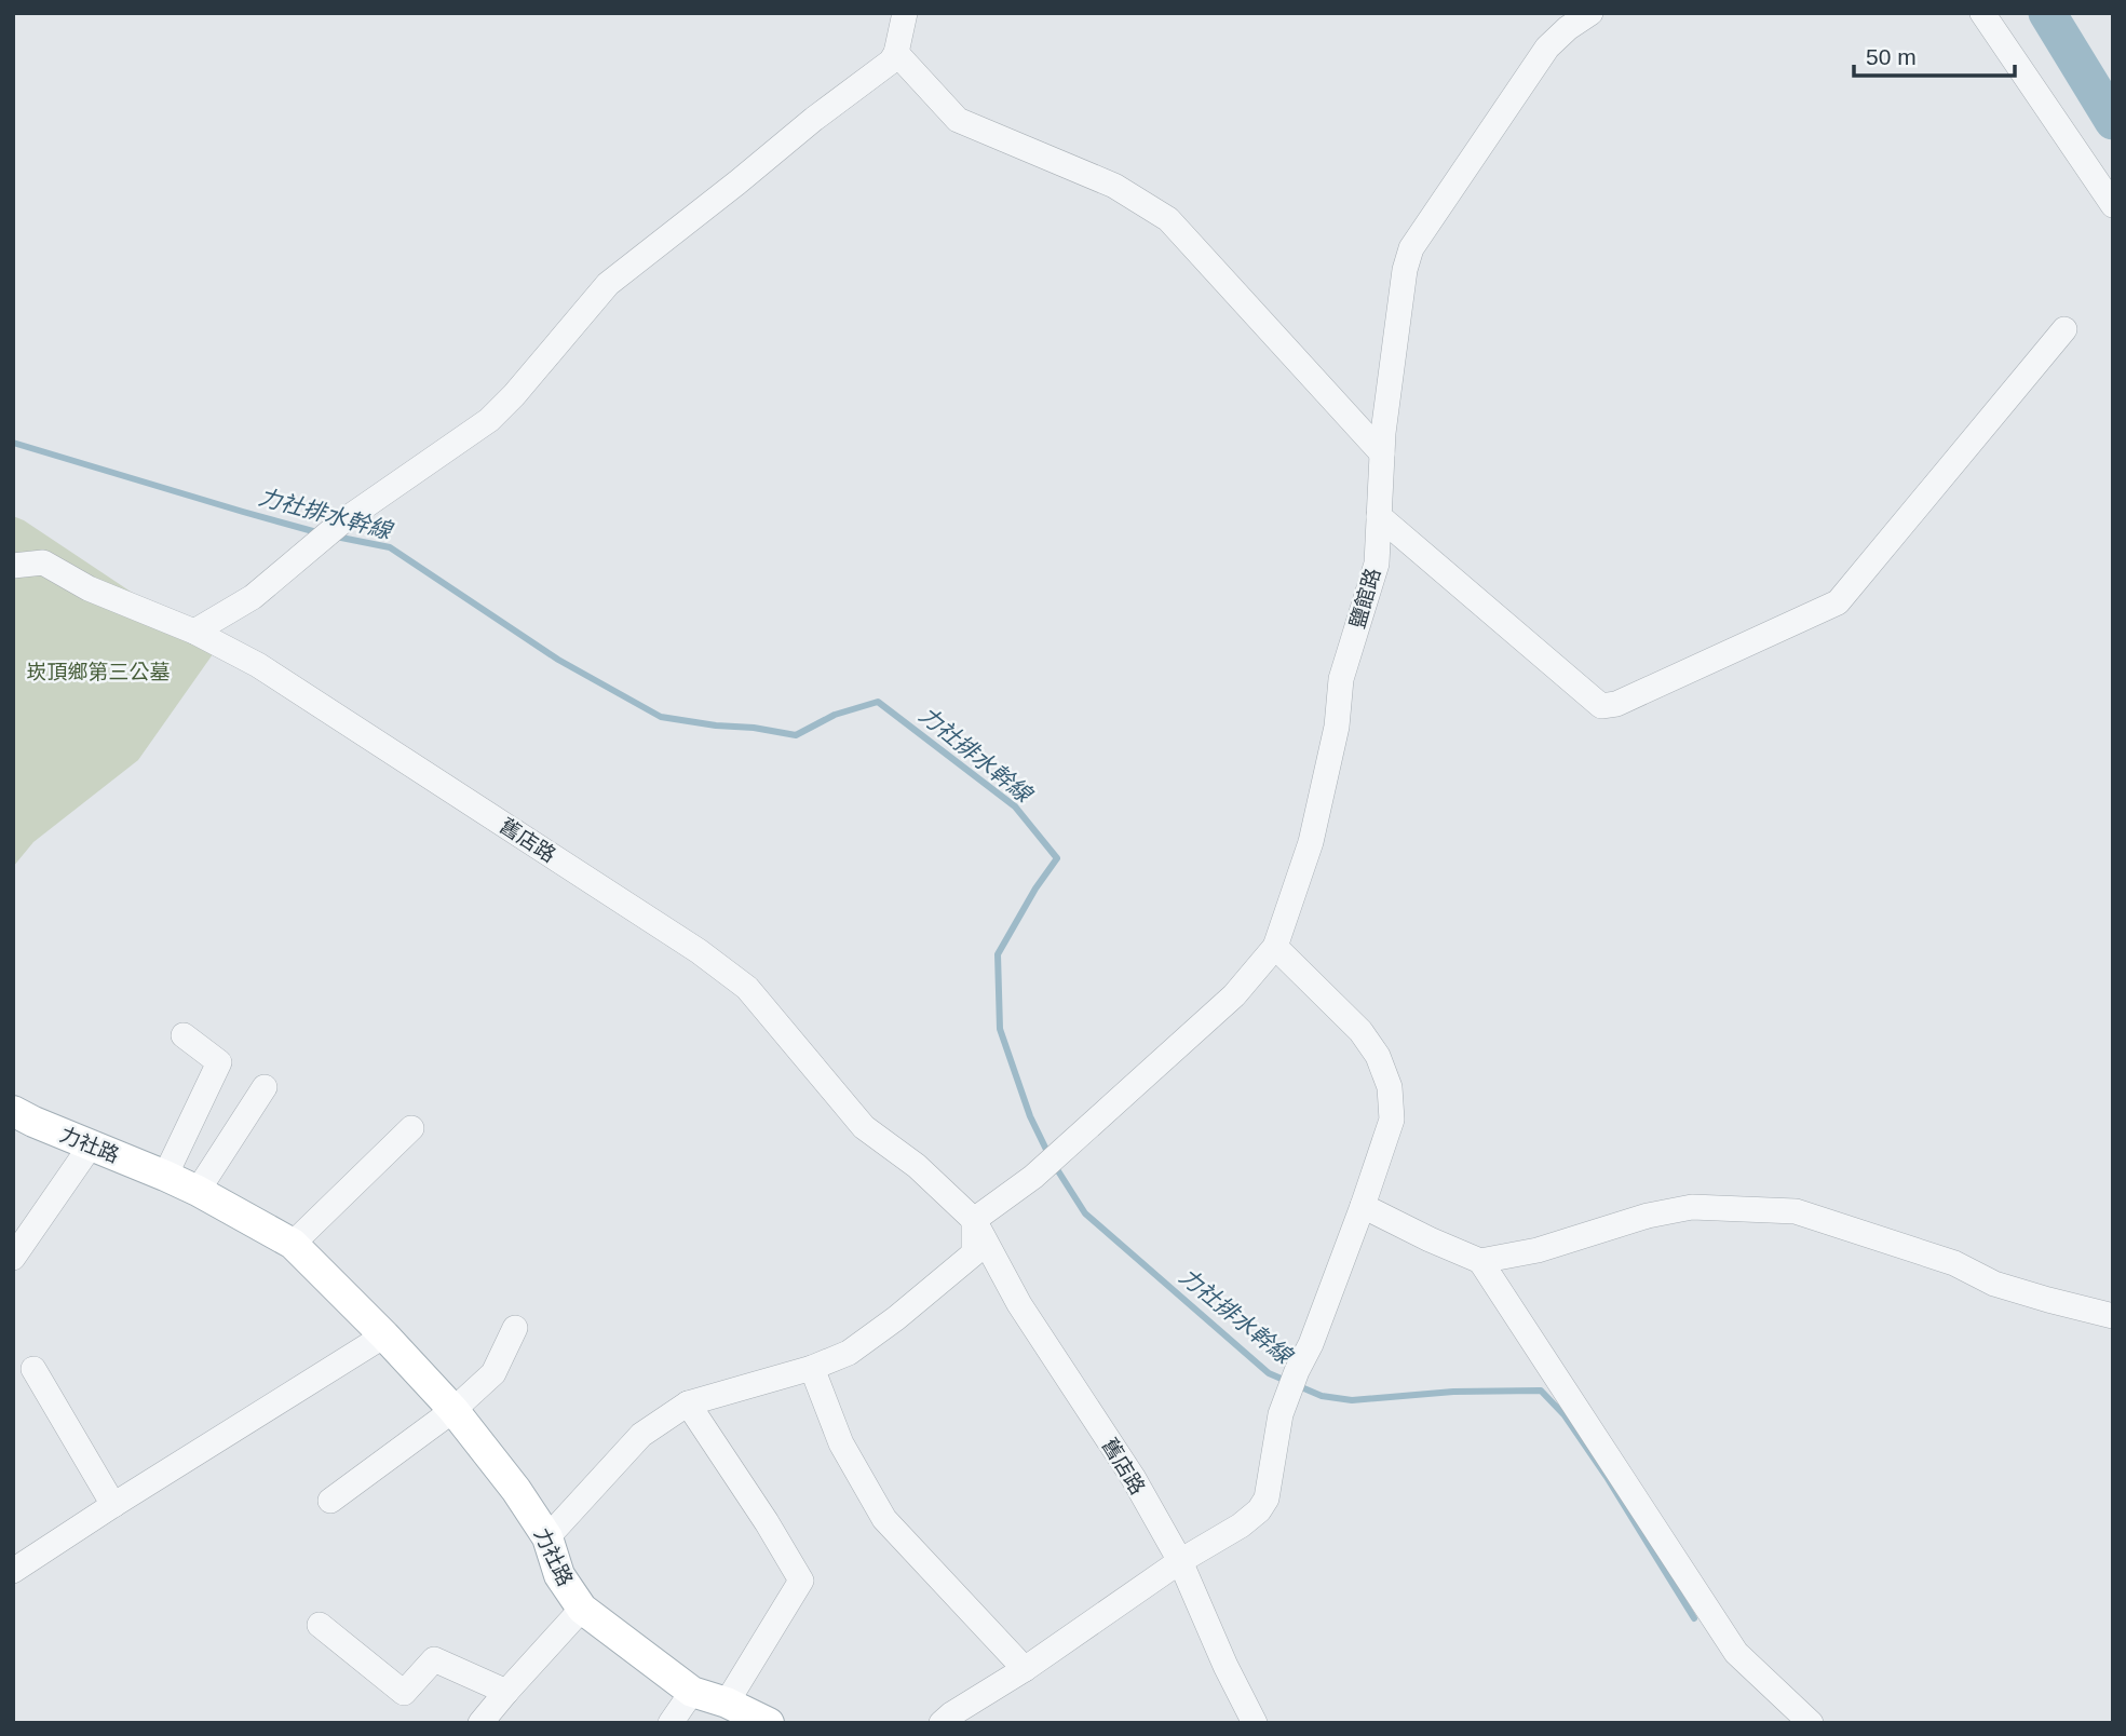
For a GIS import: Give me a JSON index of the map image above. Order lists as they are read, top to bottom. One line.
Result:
{"streets":{"main road":["力社路"],"street":["鹽館路","舊店路"]},"crossings":[["鹽館路","舊店路"]],"water":["力社排水幹線"],"parks":["崁頂鄉第三公墓"],"scale_bar":"50 m"}
